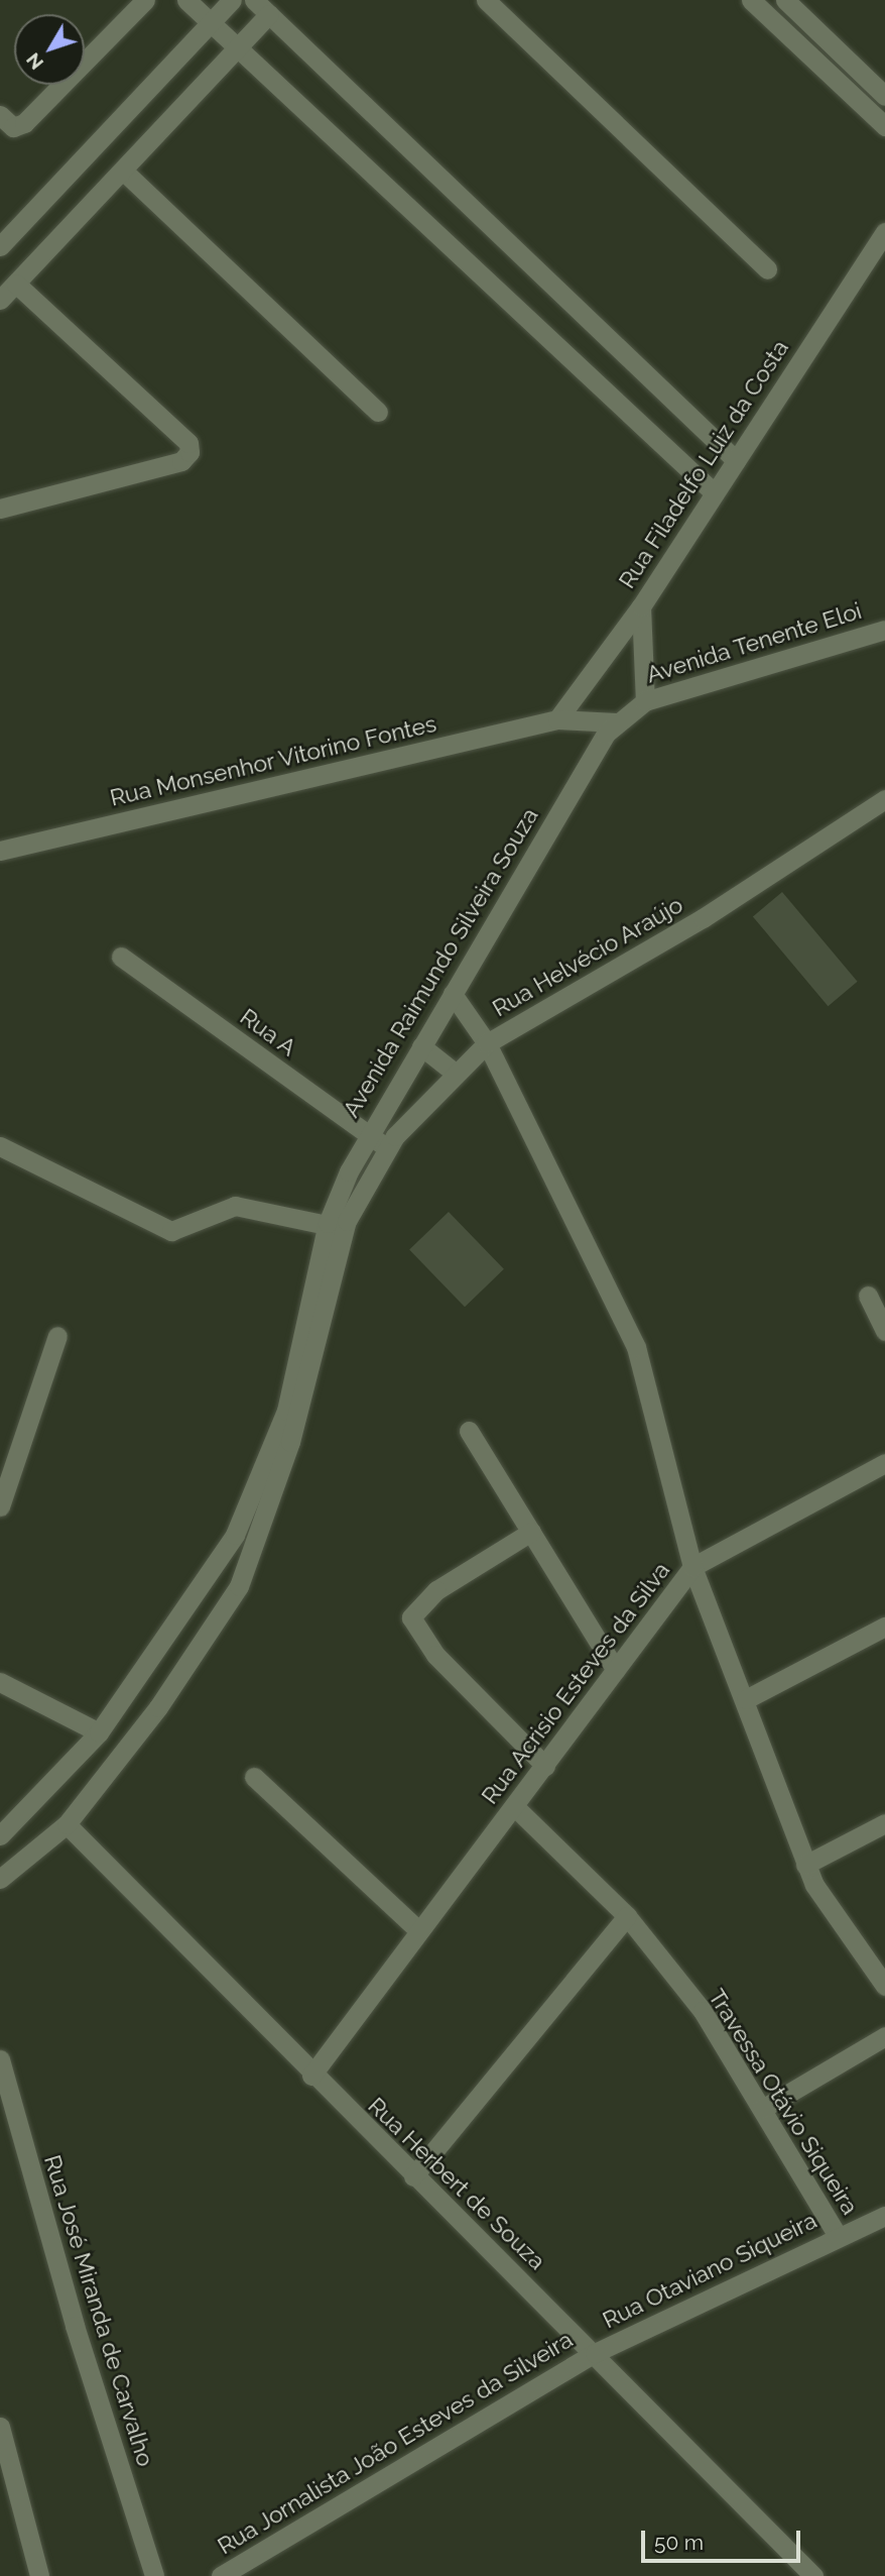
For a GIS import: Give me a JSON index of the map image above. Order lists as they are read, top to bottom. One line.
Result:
{"streets":{"street":["Rua Filadelfo Luiz da Costa","Avenida Tenente Eloi","Rua Monsenhor Vitorino Fontes","Rua Helvécio Araújo","Avenida Raimundo Silveira Souza","Rua A","Rua Acrisio Esteves da Silva","Travessa Otávio Siqueira","Rua Herbert de Souza","Rua Otaviano Siqueira","Rua José Miranda de Carvalho","Rua Jornalista João Esteves da Silveira"]},"crossings":[["Rua Filadelfo Luiz da Costa","Rua Monsenhor Vitorino Fontes"],["Avenida Tenente Eloi","Rua Monsenhor Vitorino Fontes"],["Avenida Tenente Eloi","Avenida Raimundo Silveira Souza"],["Rua Monsenhor Vitorino Fontes","Avenida Raimundo Silveira Souza"],["Rua Helvécio Araújo","Avenida Raimundo Silveira Souza"],["Rua Helvécio Araújo","Rua A"],["Rua Helvécio Araújo","Rua Acrisio Esteves da Silva"],["Avenida Raimundo Silveira Souza","Rua A"],["Avenida Raimundo Silveira Souza","Rua Acrisio Esteves da Silva"],["Avenida Raimundo Silveira Souza","Rua Herbert de Souza"],["Rua Acrisio Esteves da Silva","Travessa Otávio Siqueira"],["Rua Acrisio Esteves da Silva","Rua Herbert de Souza"],["Travessa Otávio Siqueira","Rua Otaviano Siqueira"],["Rua Herbert de Souza","Rua Otaviano Siqueira"],["Rua Herbert de Souza","Rua Jornalista João Esteves da Silveira"],["Rua Otaviano Siqueira","Rua Jornalista João Esteves da Silveira"]],"scale_bar":"50 m","north":"bottom left"}
